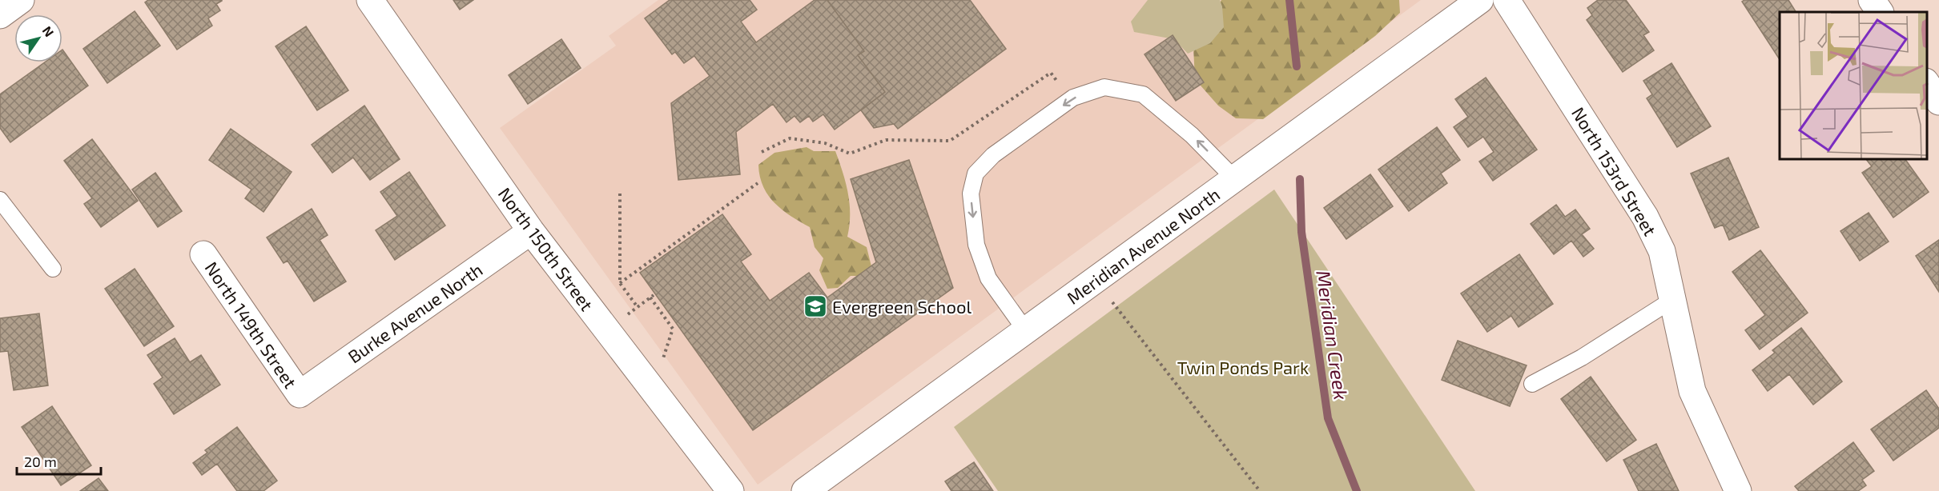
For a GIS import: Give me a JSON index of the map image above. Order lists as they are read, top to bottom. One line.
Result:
{"streets":{"street":["North 153rd Street","Meridian Avenue North","North 150th Street","Burke Avenue North","North 149th Street"]},"crossings":[["North 150th Street","Burke Avenue North"],["Burke Avenue North","North 149th Street"]],"water":["Meridian Creek"],"parks":["Twin Ponds Park"],"places":{"school or university":["Evergreen School"]},"scale_bar":"20 m","north":"top right"}
